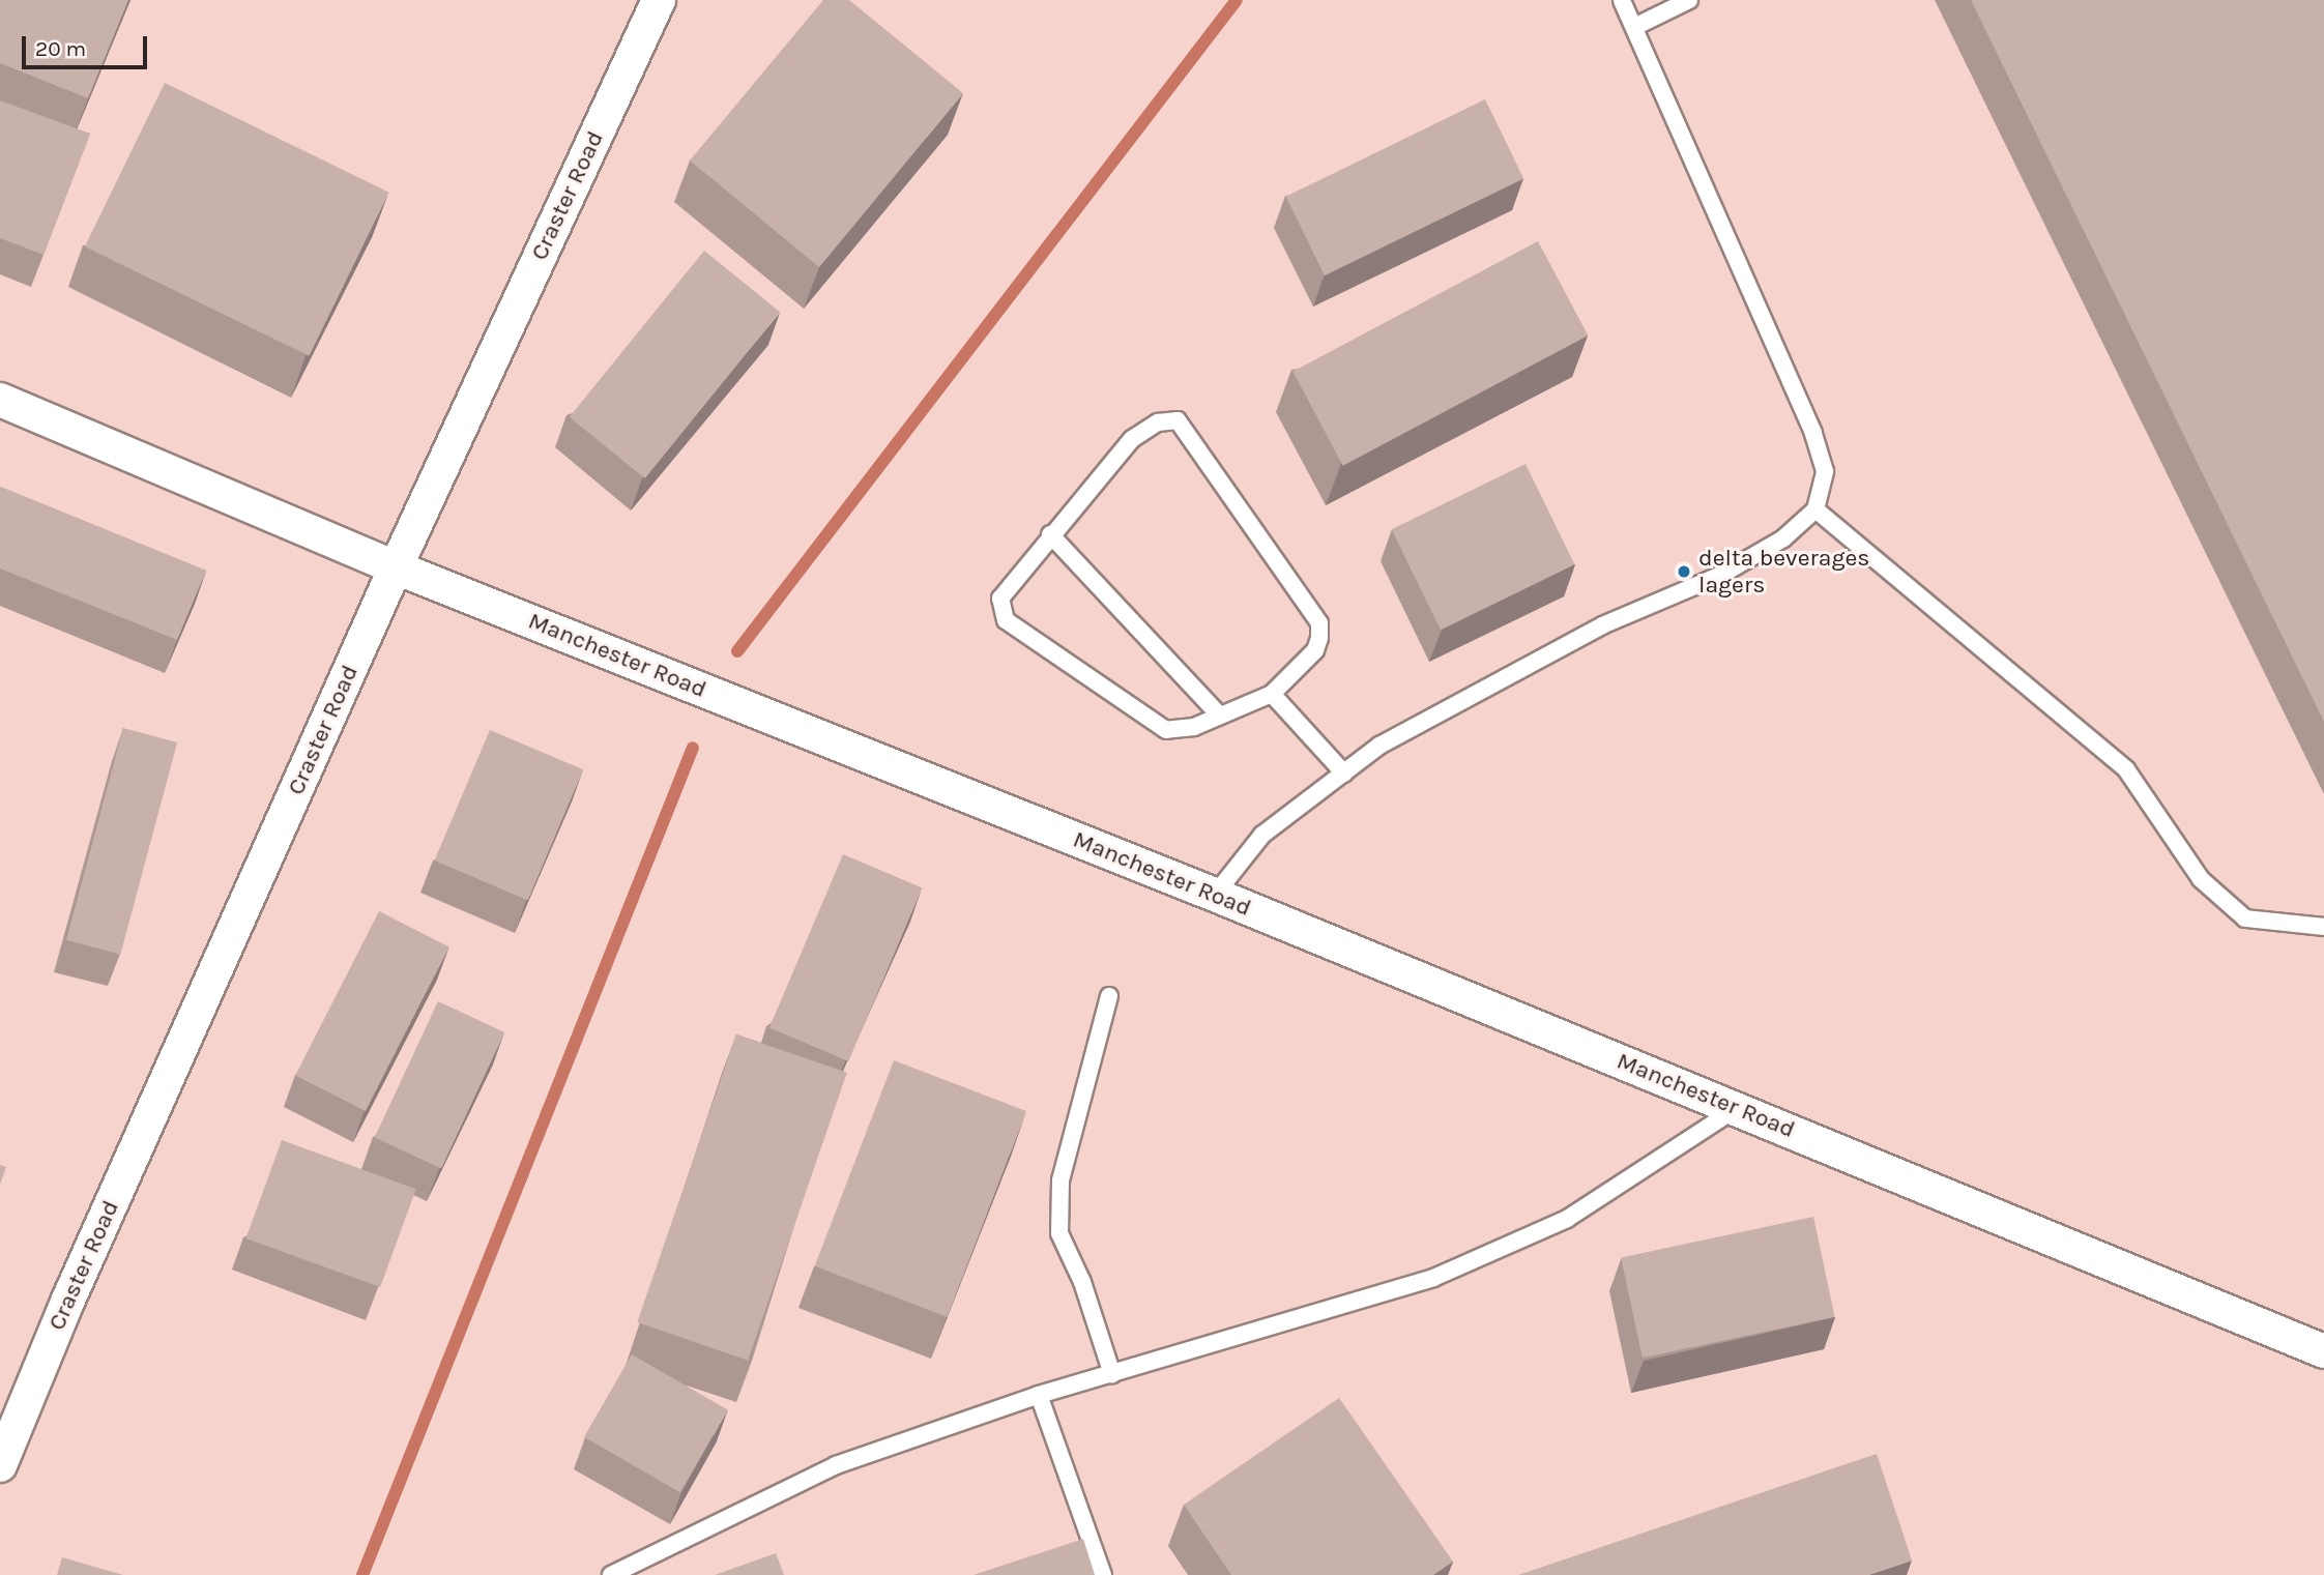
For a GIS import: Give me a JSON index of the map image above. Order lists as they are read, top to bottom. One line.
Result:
{"streets":{"street":["Craster Road","Manchester Road"]},"crossings":[["Craster Road","Manchester Road"]],"places":["delta beverages lagers"],"scale_bar":"20 m"}
